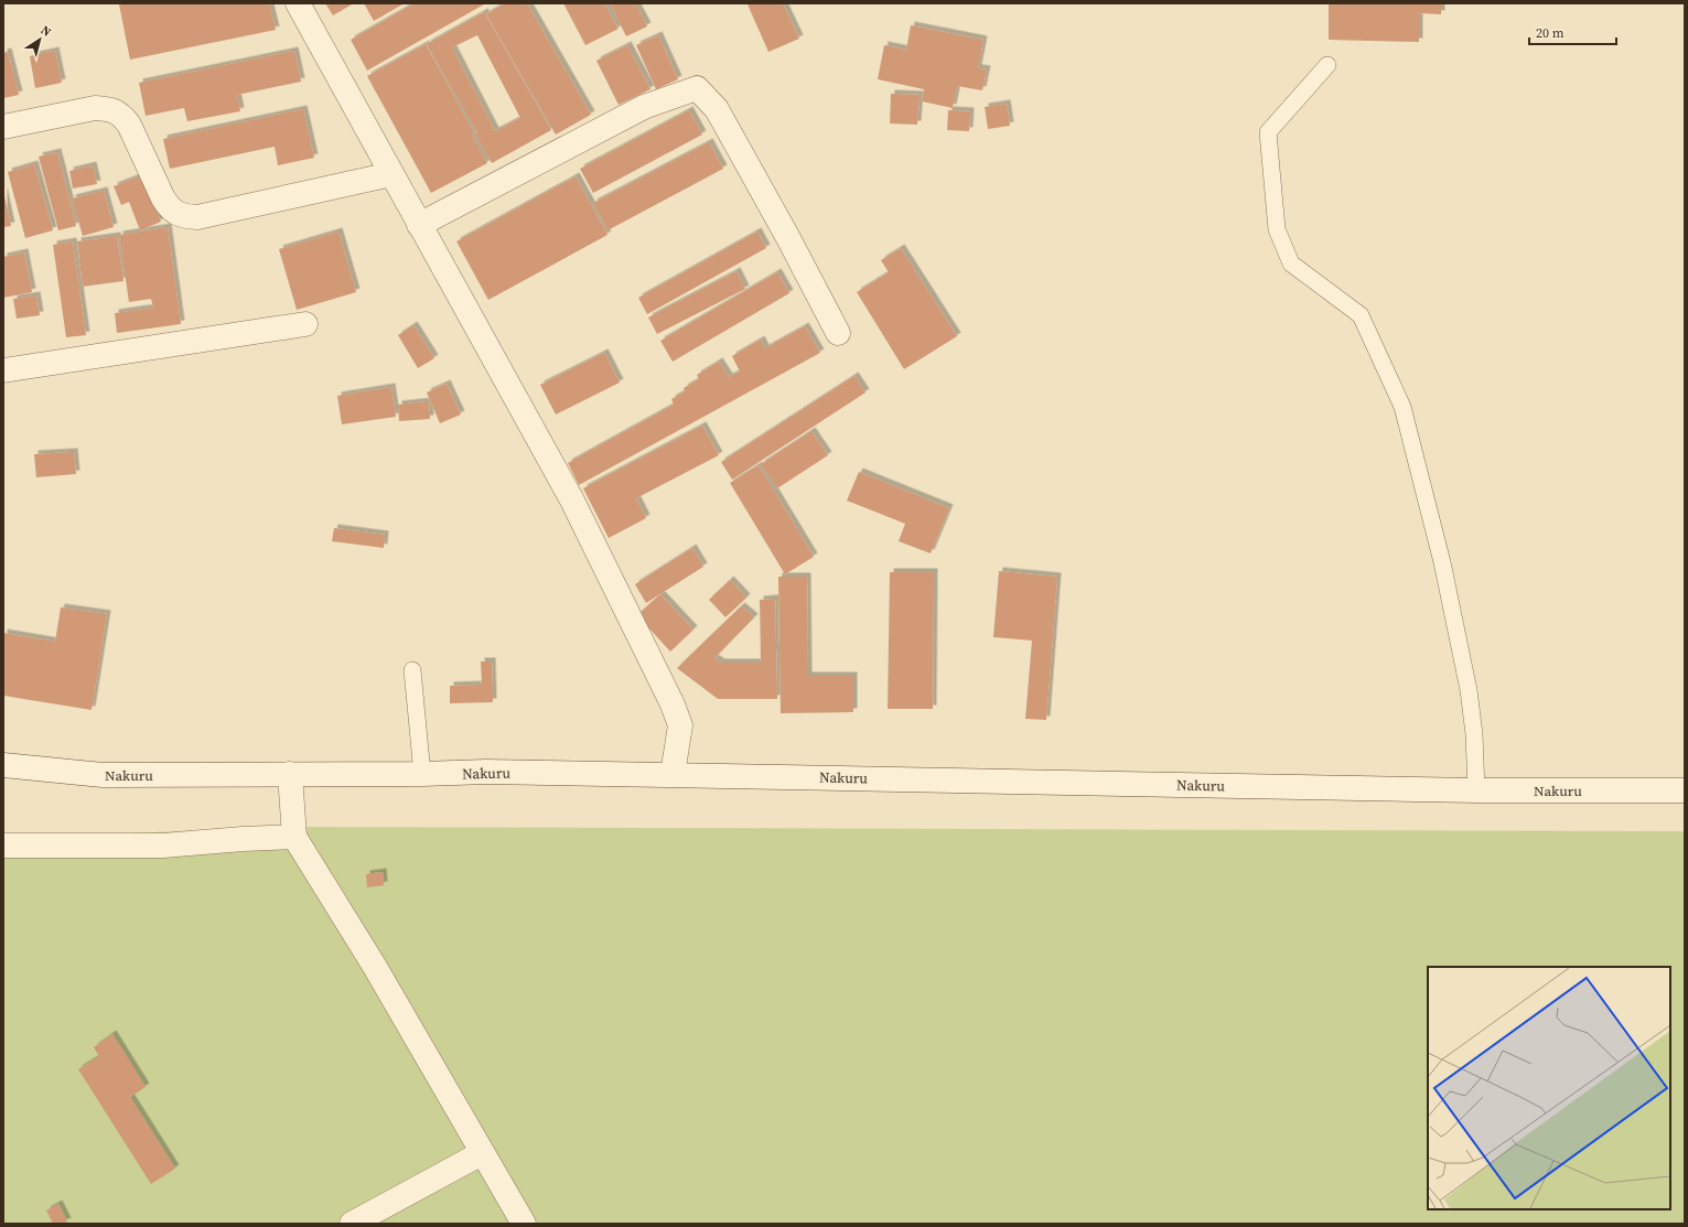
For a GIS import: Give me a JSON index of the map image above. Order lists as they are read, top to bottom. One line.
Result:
{"streets":{"street":["Nakuru"]},"scale_bar":"20 m","north":"top right"}
